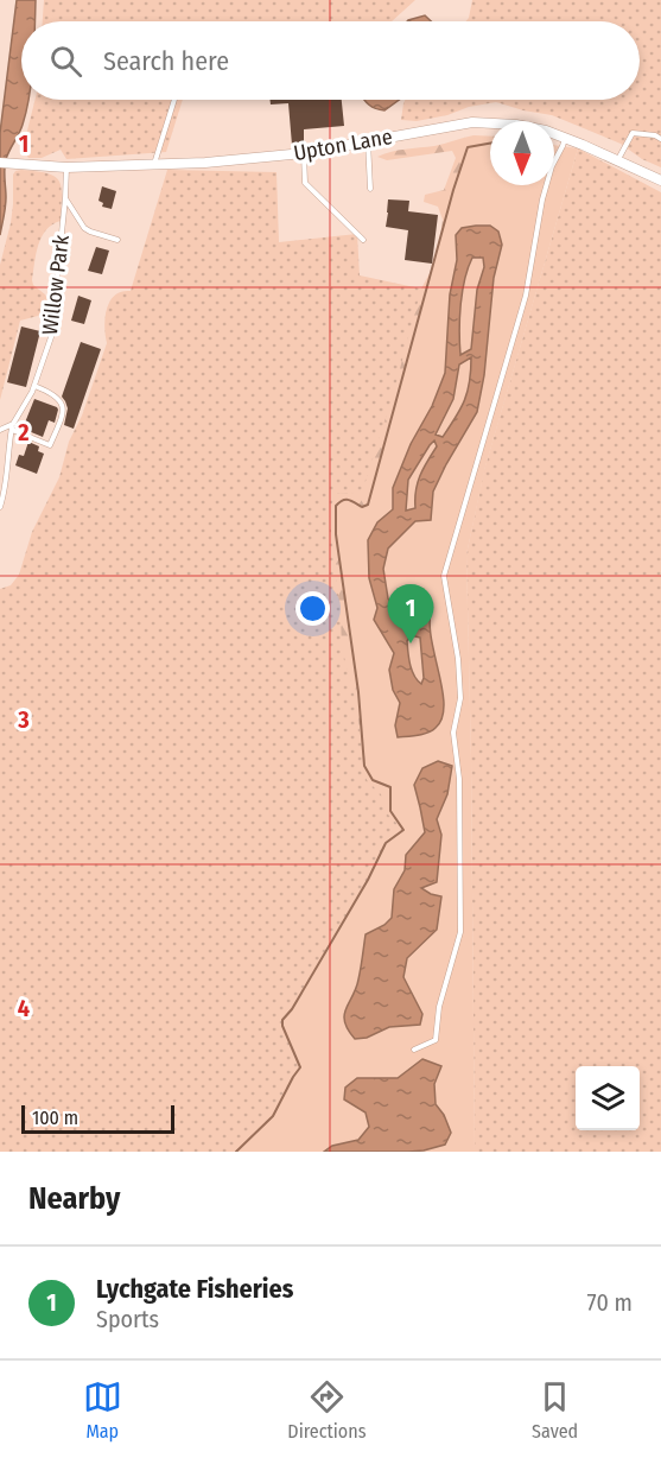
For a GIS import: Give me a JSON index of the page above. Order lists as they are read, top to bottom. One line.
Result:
{"streets":{"street":["Upton Lane"],"lane":["Willow Park"]},"crossings":[["Upton Lane","Willow Park"]],"scale_bar":"100 m","north":"bottom","page":{"search":"Search here","pins":"1","scale":"100 m","heading":"Nearby","list":[{"mark":"1","name":"Lychgate Fisheries","note":"Sports","value":"70 m"}],"nav":["Map","Directions","Saved"]},"grid":{"rows":["1","2","3","4"]}}
